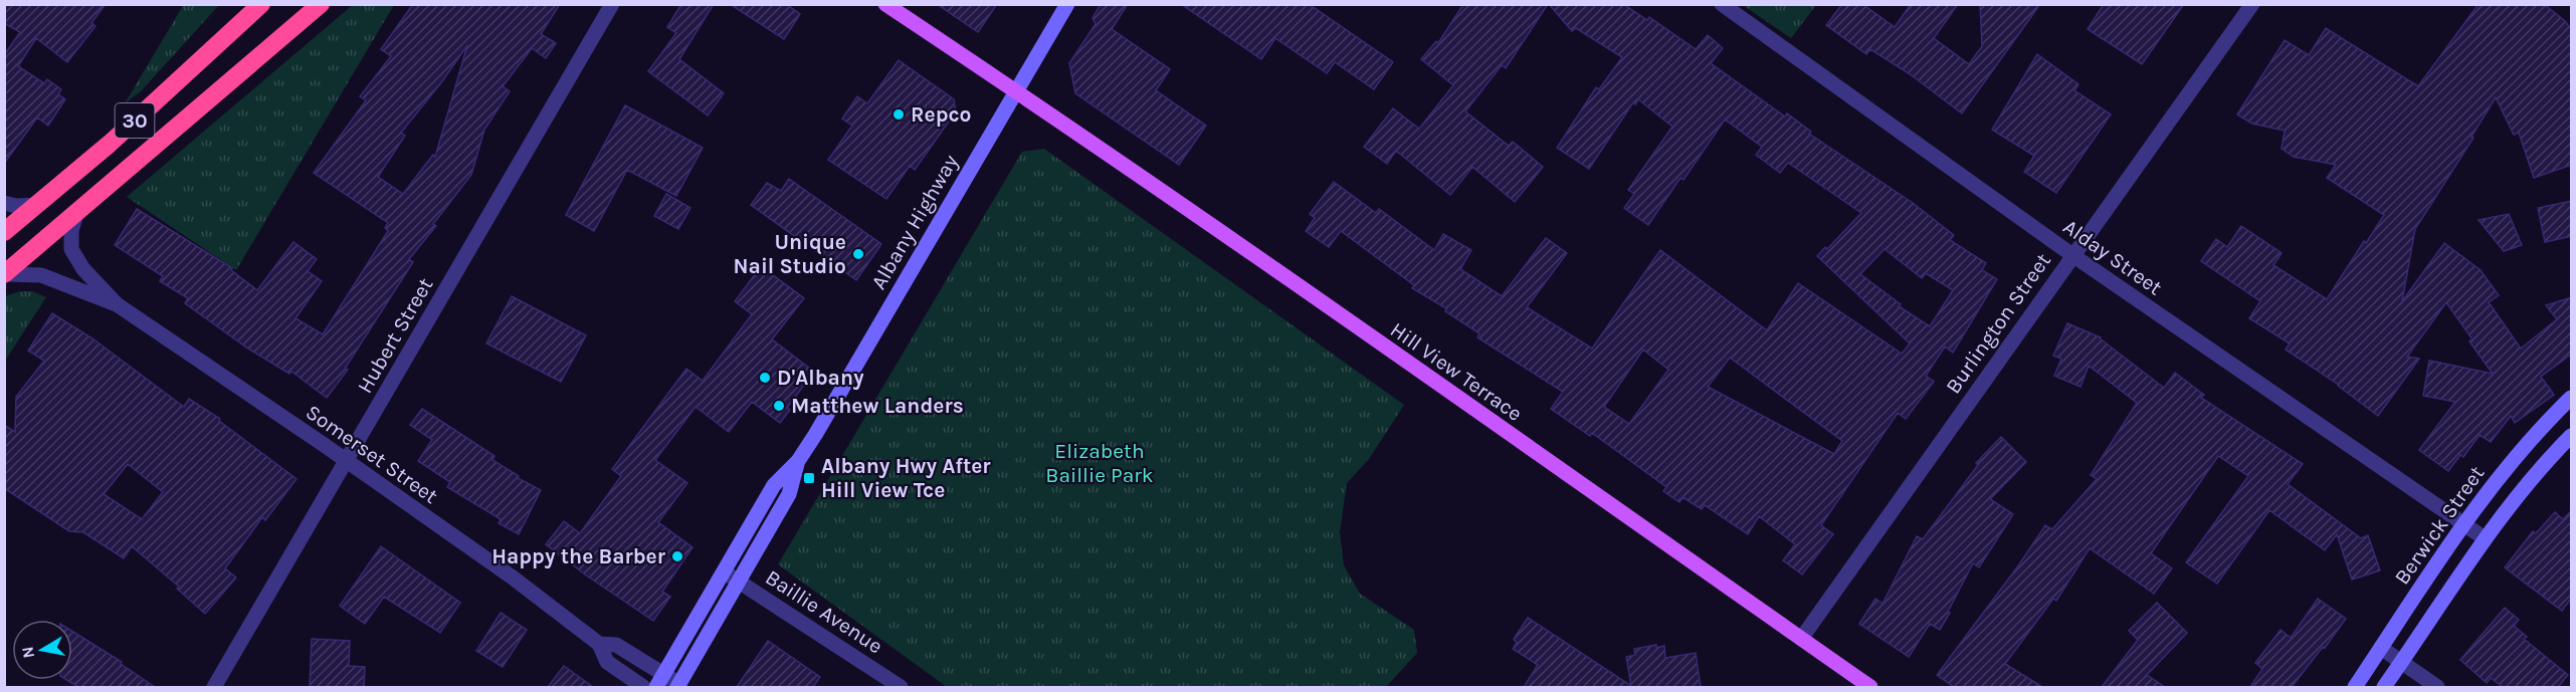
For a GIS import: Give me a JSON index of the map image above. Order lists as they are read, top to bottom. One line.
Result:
{"streets":{"highway":["30"],"main road":["Albany Highway","Hill View Terrace","Berwick Street"],"street":["Alday Street","Burlington Street","Hubert Street","Somerset Street","Baillie Avenue"]},"crossings":[["30","Somerset Street"],["Albany Highway","Hill View Terrace"],["Albany Highway","Somerset Street"],["Albany Highway","Baillie Avenue"],["Alday Street","Burlington Street"],["Alday Street","Berwick Street"],["Burlington Street","Hill View Terrace"],["Hubert Street","Somerset Street"]],"parks":["Elizabeth Baillie Park"],"places":{"other":["Repco","Unique Nail Studio","D'Albany","Matthew Landers","Happy the Barber"],"transit":["Albany Hwy After Hill View Tce"]},"north":"left"}
